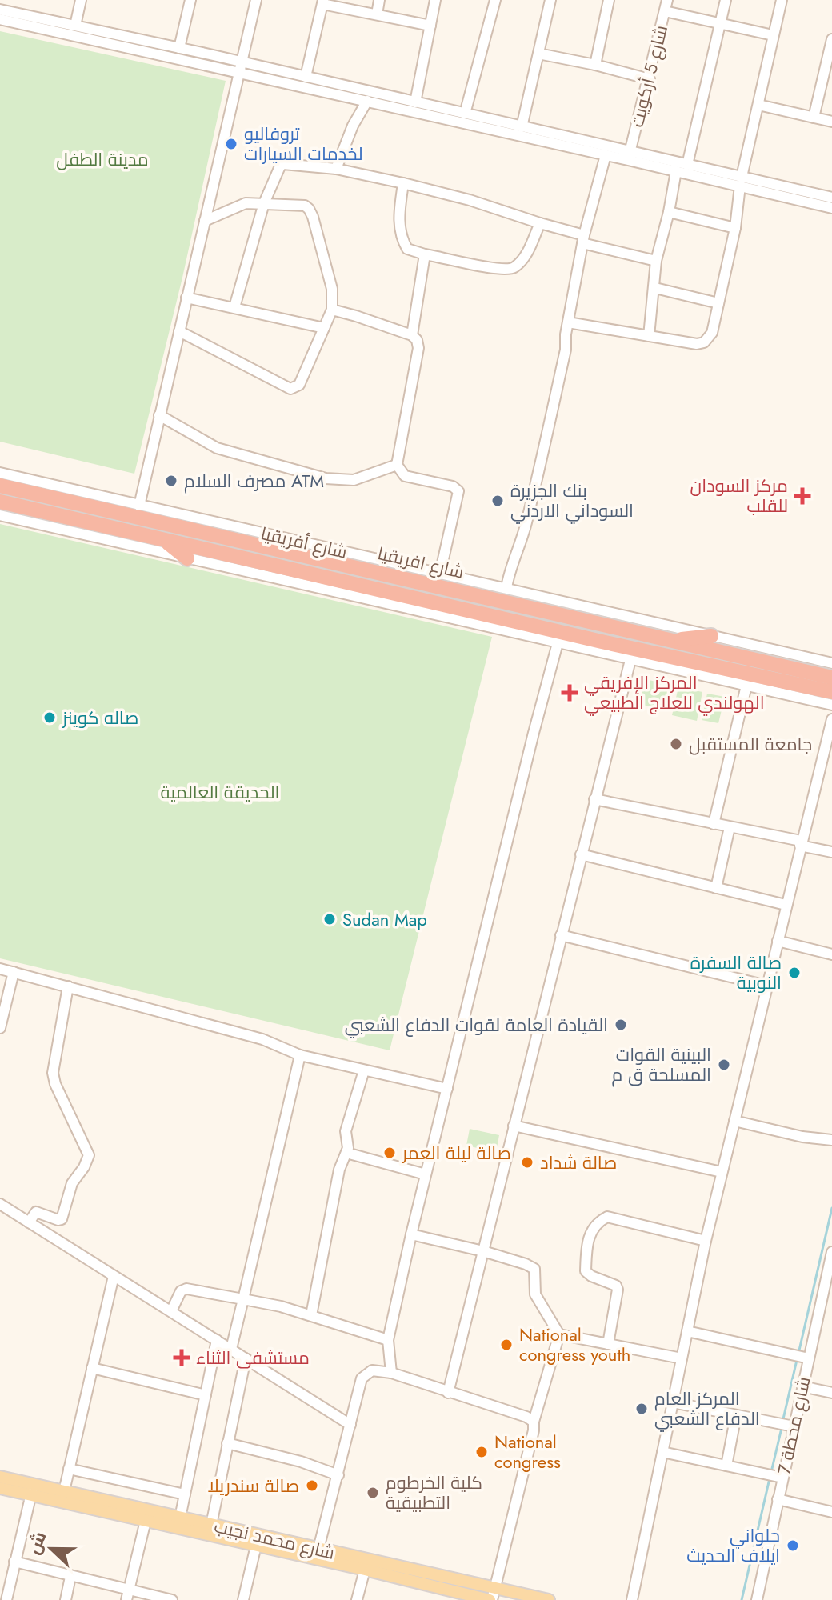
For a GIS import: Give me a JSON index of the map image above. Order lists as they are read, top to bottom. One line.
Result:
{"streets":{"highway":["شارع افريقيا"],"main road":["شارع محمد نجيب"],"street":["شارع 5 أركويت","شارع أفريقيا","شارع محطة 7"]},"crossings":[["شارع أفريقيا","شارع افريقيا"]],"parks":["مدينة الطفل","الحديقة العالمية"],"places":{"other":["تروفاليو لخدمات السيارات","مصرف السلام ATM","بنك الجزيرة السوداني الاردني","صاله كوينز","جامعة المستقبل","Sudan Map","صالة السفرة النوبية","القيادة العامة لقوات الدفاع الشعبي","البينية القوات المسلحة ق م","صالة ليلة العمر","صالة شداد","National congress youth","المركز العام الدفاع الشعبي","National congress","صالة سندريلا","كلية الخرطوم التطبيقية","حلواني ايلاف الحديث"],"health":["مركز السودان للقلب","المركز الإفريقي الهولندي للعلاج الطبيعي","مستشفى الثناء"]},"north":"left"}
